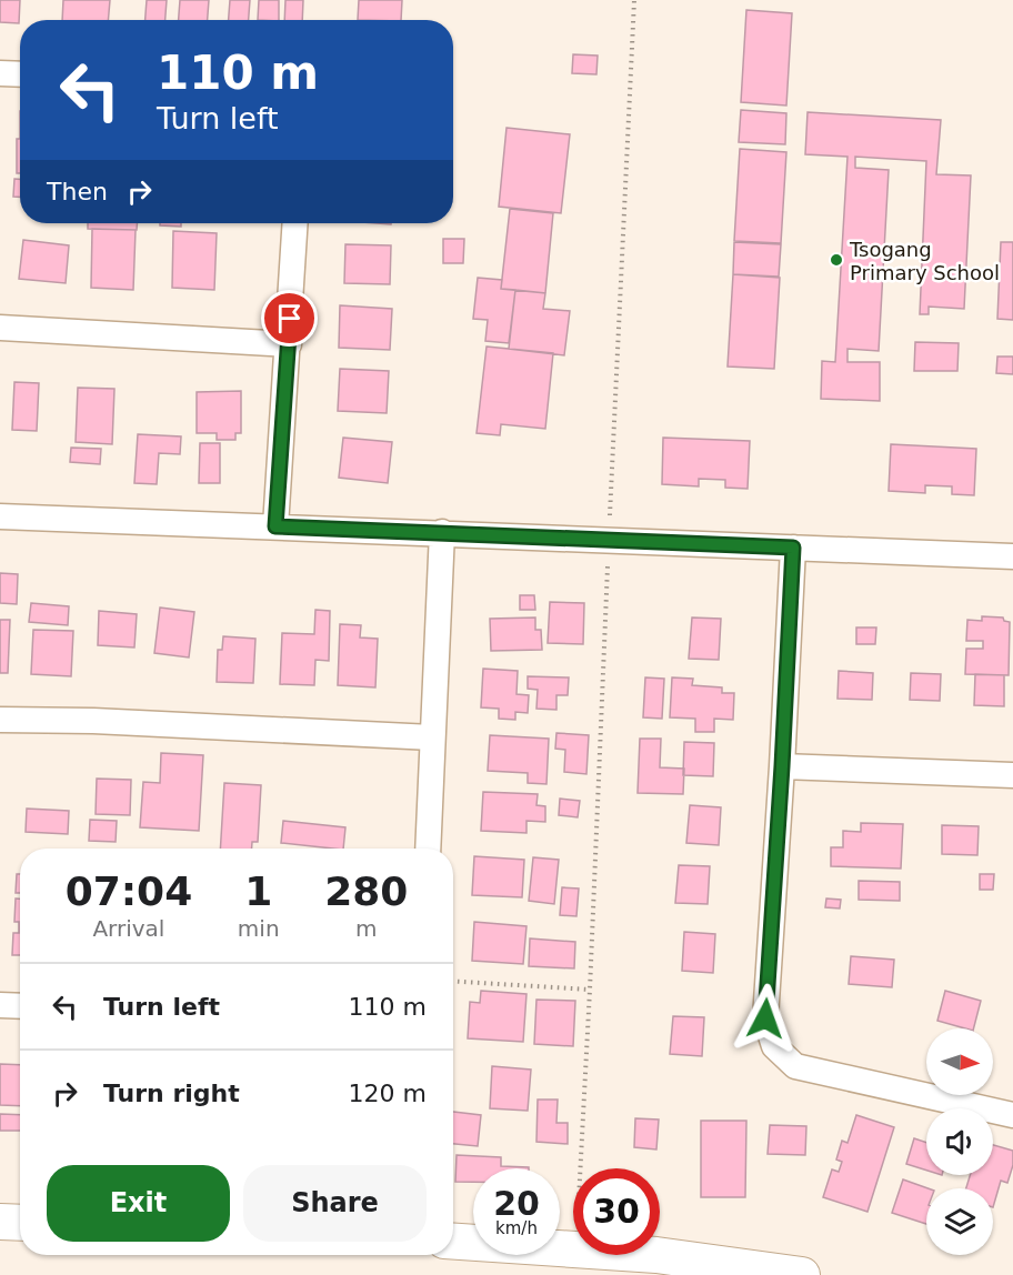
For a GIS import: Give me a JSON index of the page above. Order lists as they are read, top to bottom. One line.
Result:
{"places":["Tsogang Primary School"],"north":"right","page":{"turn":["110 m","Turn left"],"then":"Then","eta":["07:04","Arrival","1","min","280","m"],"list":[{"name":"Turn left","value":"110 m"},{"name":"Turn right","value":"120 m"}],"buttons":["Exit","Share"],"speed":"20 km/h","limit":"30"}}
